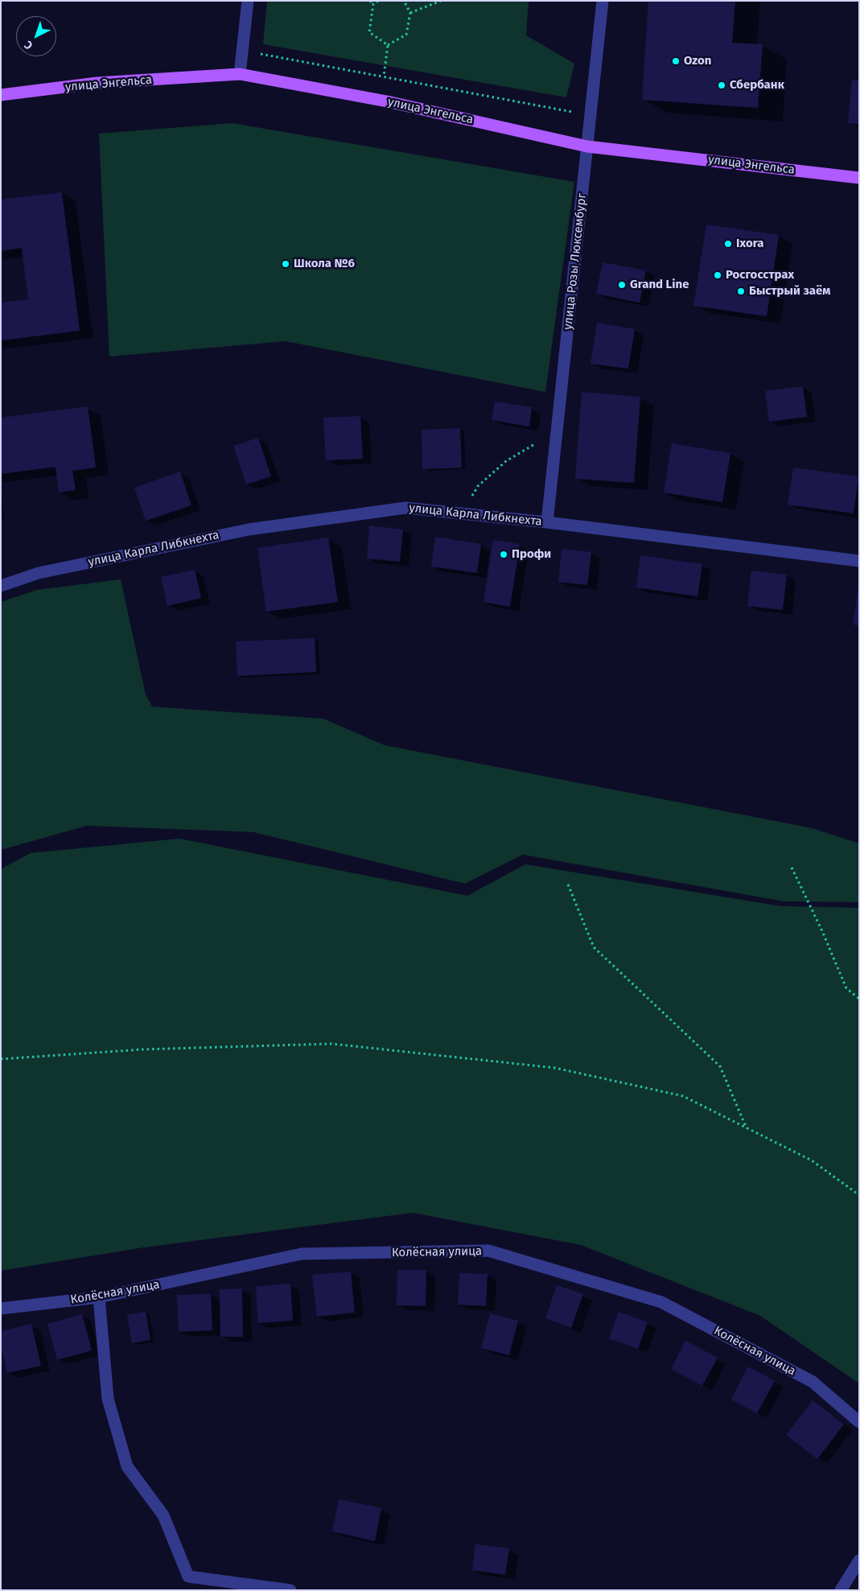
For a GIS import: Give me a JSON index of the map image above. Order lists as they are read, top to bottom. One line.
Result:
{"streets":{"main road":["улица Энгельса"],"street":["улица Розы Люксембург","улица Карла Либкнехта","Колёсная улица"]},"crossings":[["улица Энгельса","улица Розы Люксембург"],["улица Розы Люксембург","улица Карла Либкнехта"]],"places":["Ozon","Сбербанк","Ixora","Школа №6","Росгосстрах","Grand Line","Быстрый заём","Профи"],"north":"bottom left"}
